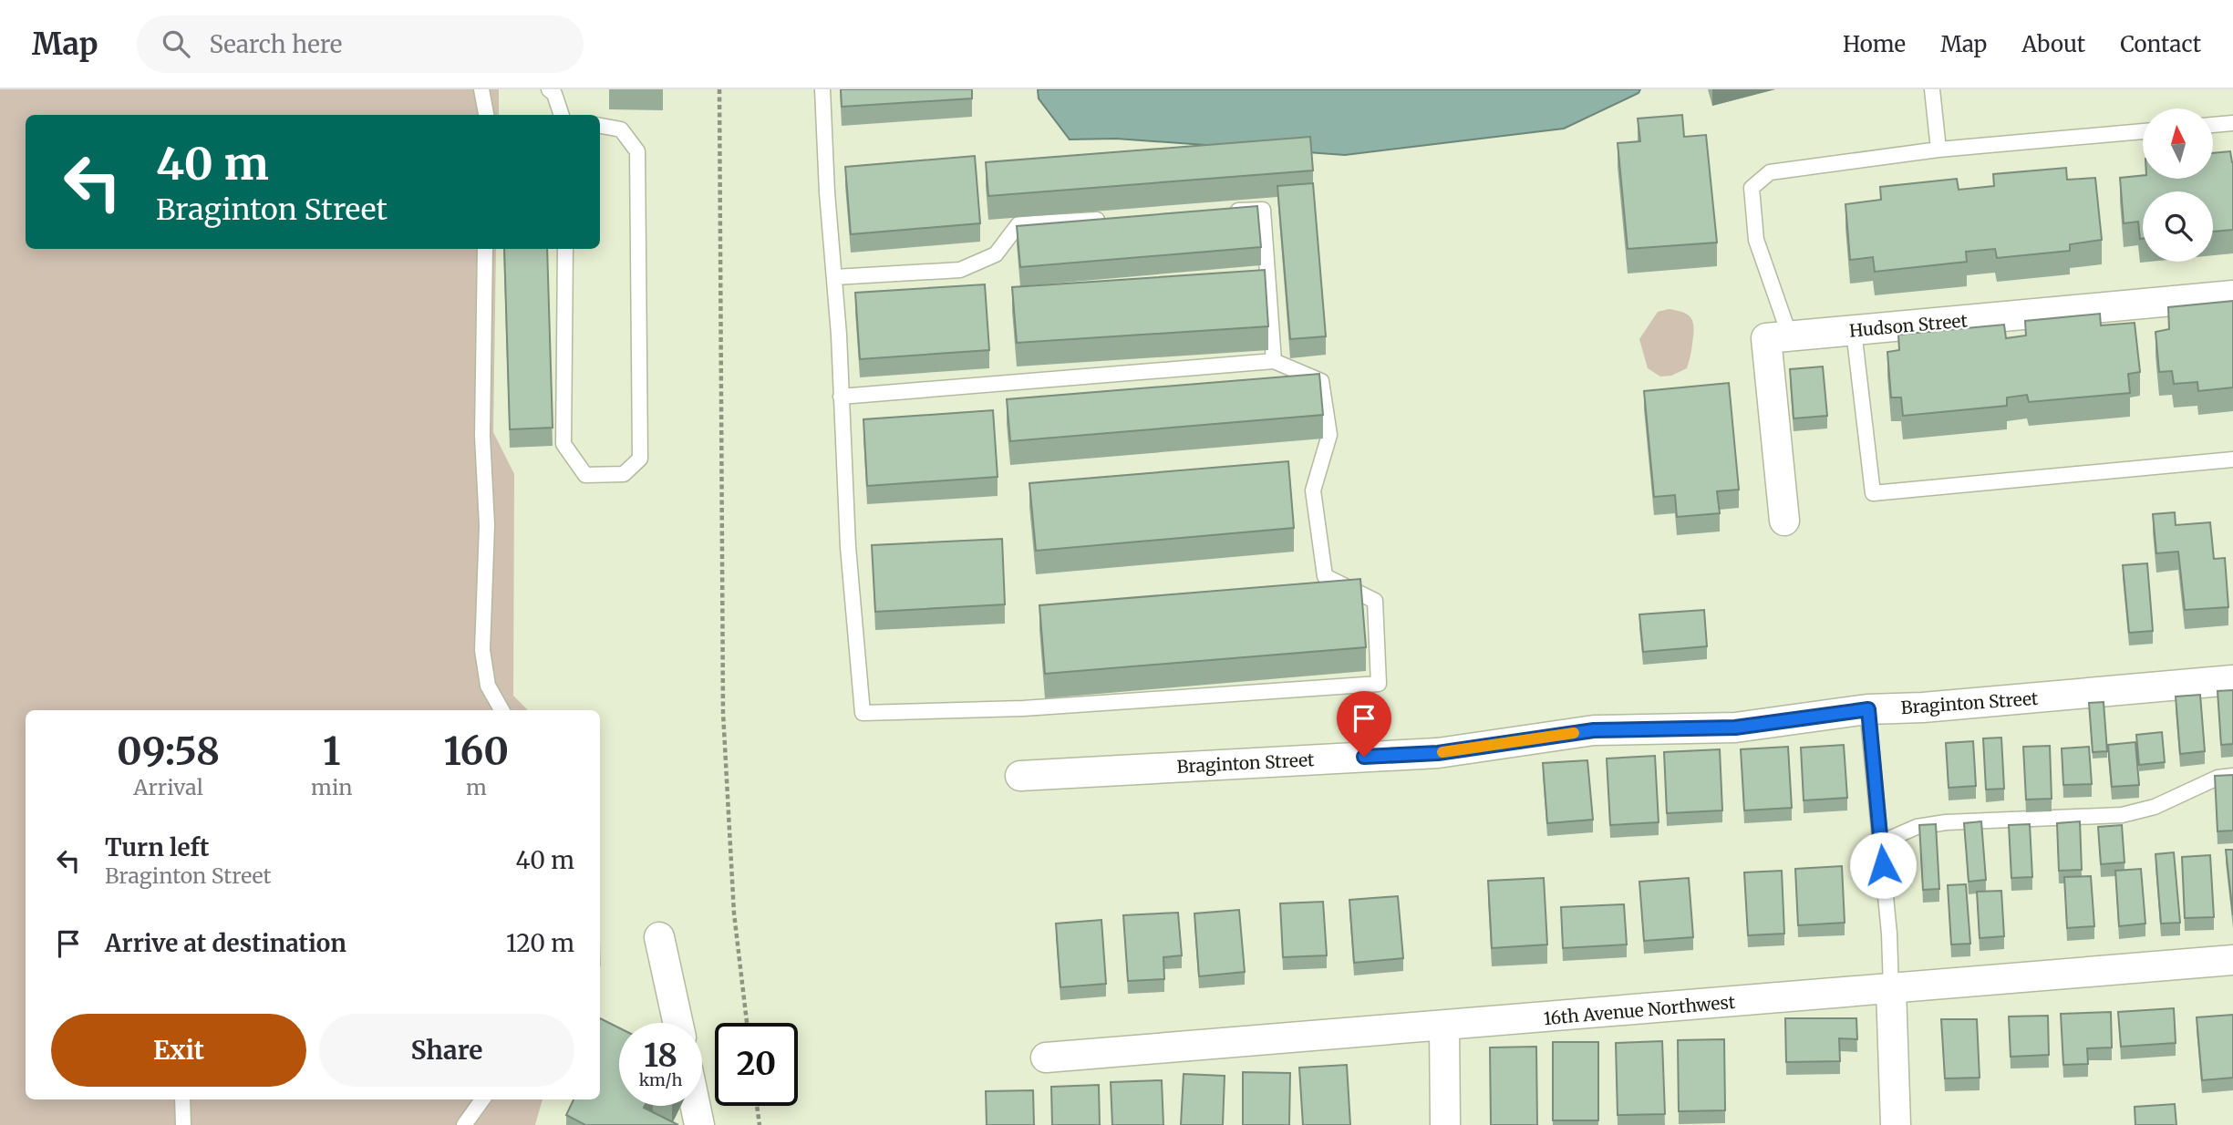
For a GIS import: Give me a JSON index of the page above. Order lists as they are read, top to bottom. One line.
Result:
{"streets":{"street":["Hudson Street","Braginton Street","16th Avenue Northwest"]},"north":"top","page":{"header":"Map","search":"Search here","nav":["Home","Map","About","Contact"],"turn":["40 m","Braginton Street"],"eta":["09:58","Arrival","1","min","160","m"],"list":[{"name":"Turn left","note":"Braginton Street","value":"40 m"},{"name":"Arrive at destination","value":"120 m"}],"buttons":["Exit","Share"],"speed":"18 km/h","limit":"20"}}
